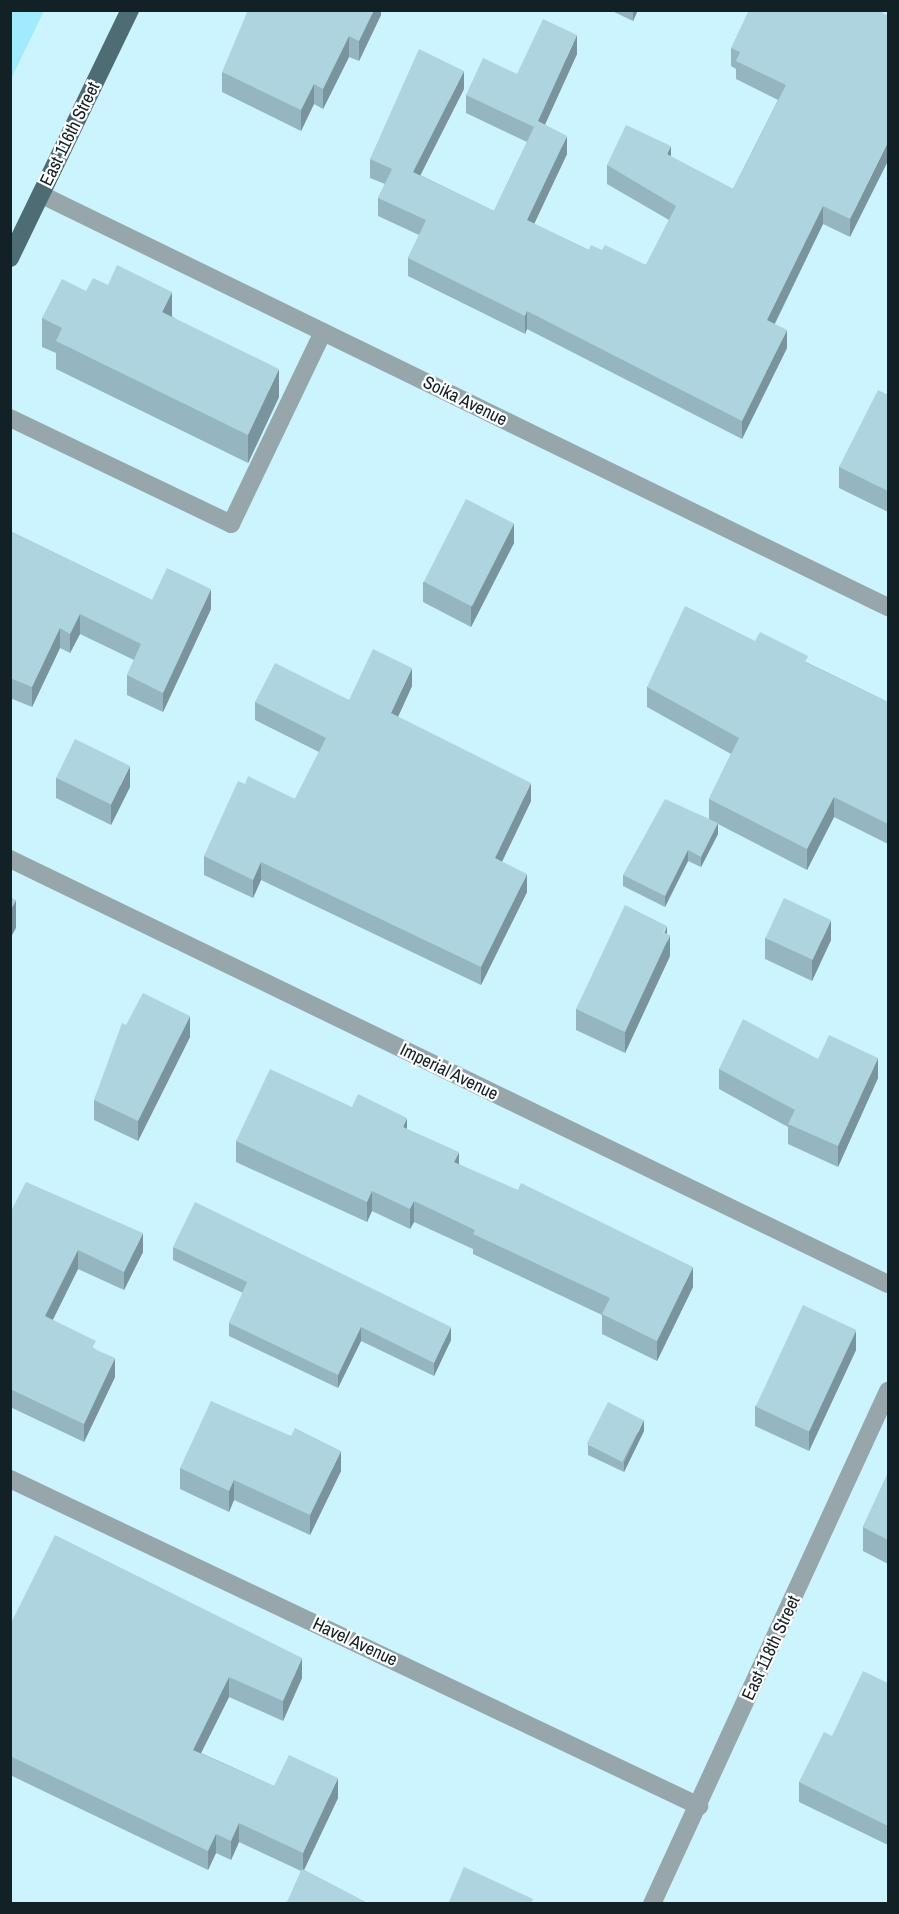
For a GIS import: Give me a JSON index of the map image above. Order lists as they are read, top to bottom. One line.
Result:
{"streets":{"main road":["East 116th Street"],"street":["Soika Avenue","Imperial Avenue","Havel Avenue","East 118th Street"]},"crossings":[["East 116th Street","Soika Avenue"],["Havel Avenue","East 118th Street"]]}
